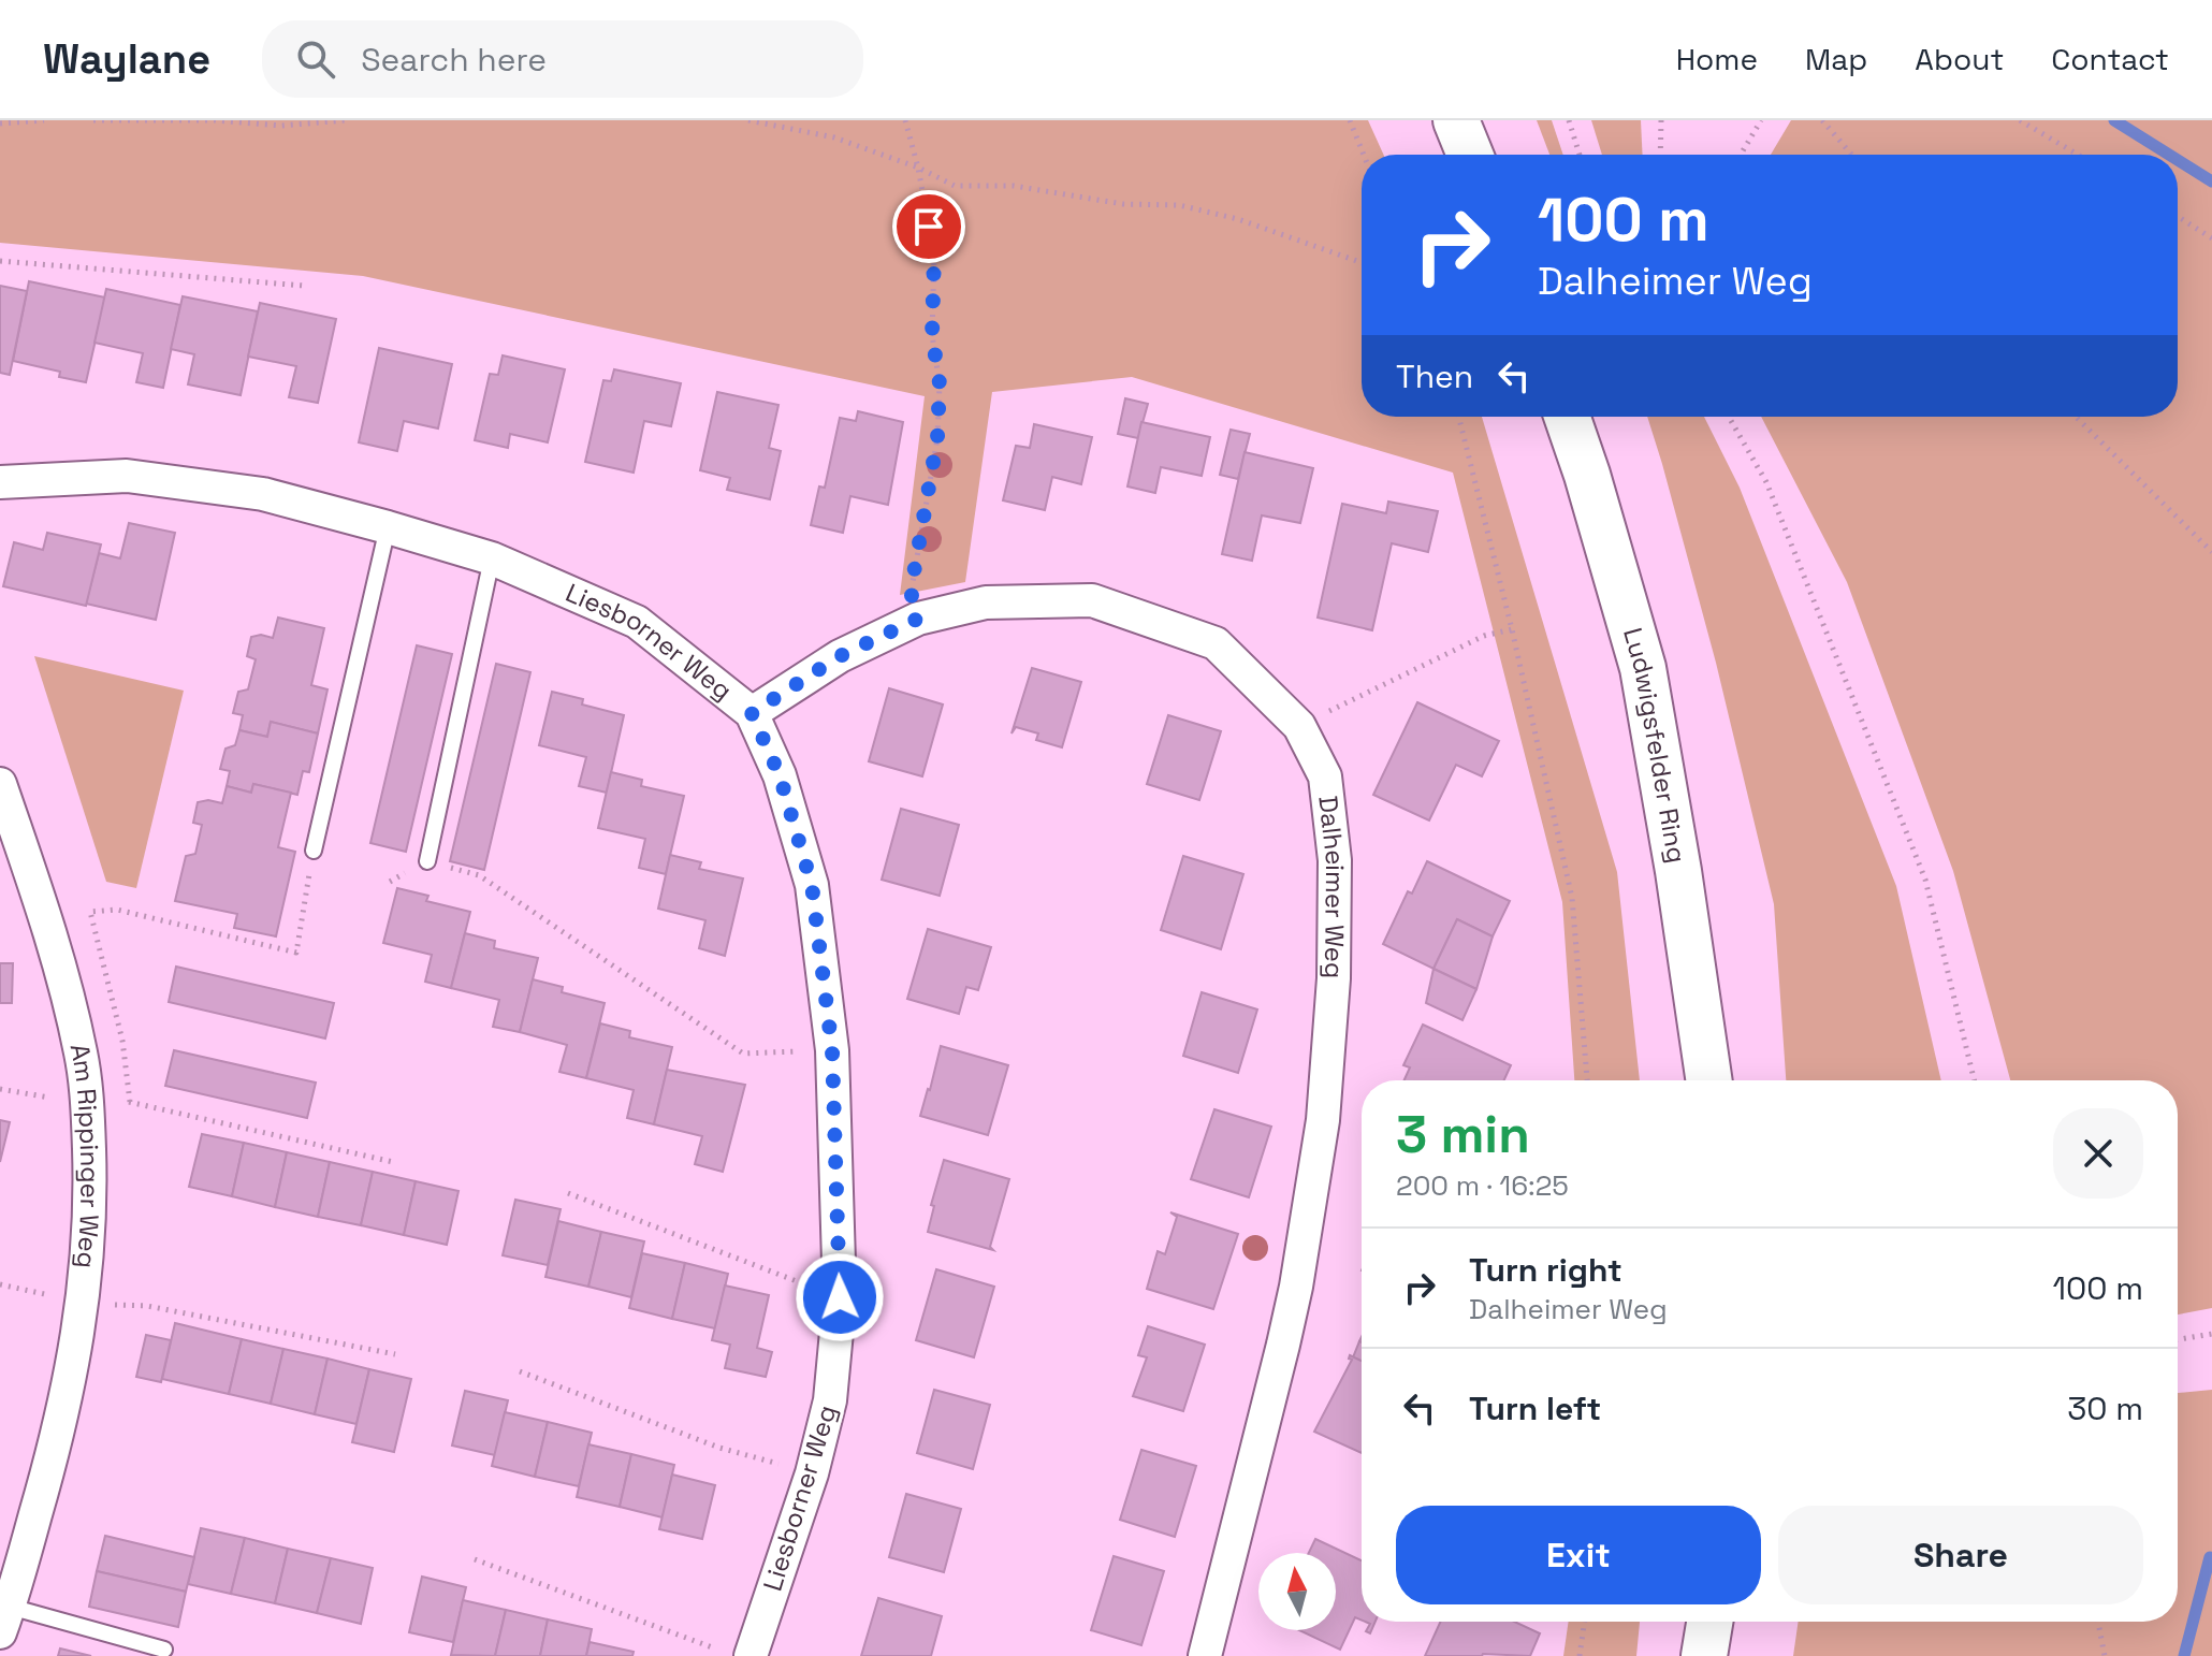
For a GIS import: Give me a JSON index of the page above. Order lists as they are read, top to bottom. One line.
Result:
{"streets":{"main road":["Ludwigsfelder Ring"],"street":["Liesborner Weg","Dalheimer Weg","Am Rippinger Weg"]},"crossings":[["Liesborner Weg","Dalheimer Weg"]],"north":"top","page":{"header":"Waylane","search":"Search here","nav":["Home","Map","About","Contact"],"turn":["100 m","Dalheimer Weg"],"then":"Then","heading":["3 min","200 m · 16:25"],"list":[{"name":"Turn right","note":"Dalheimer Weg","value":"100 m"},{"name":"Turn left","value":"30 m"}],"buttons":["Exit","Share"]}}
